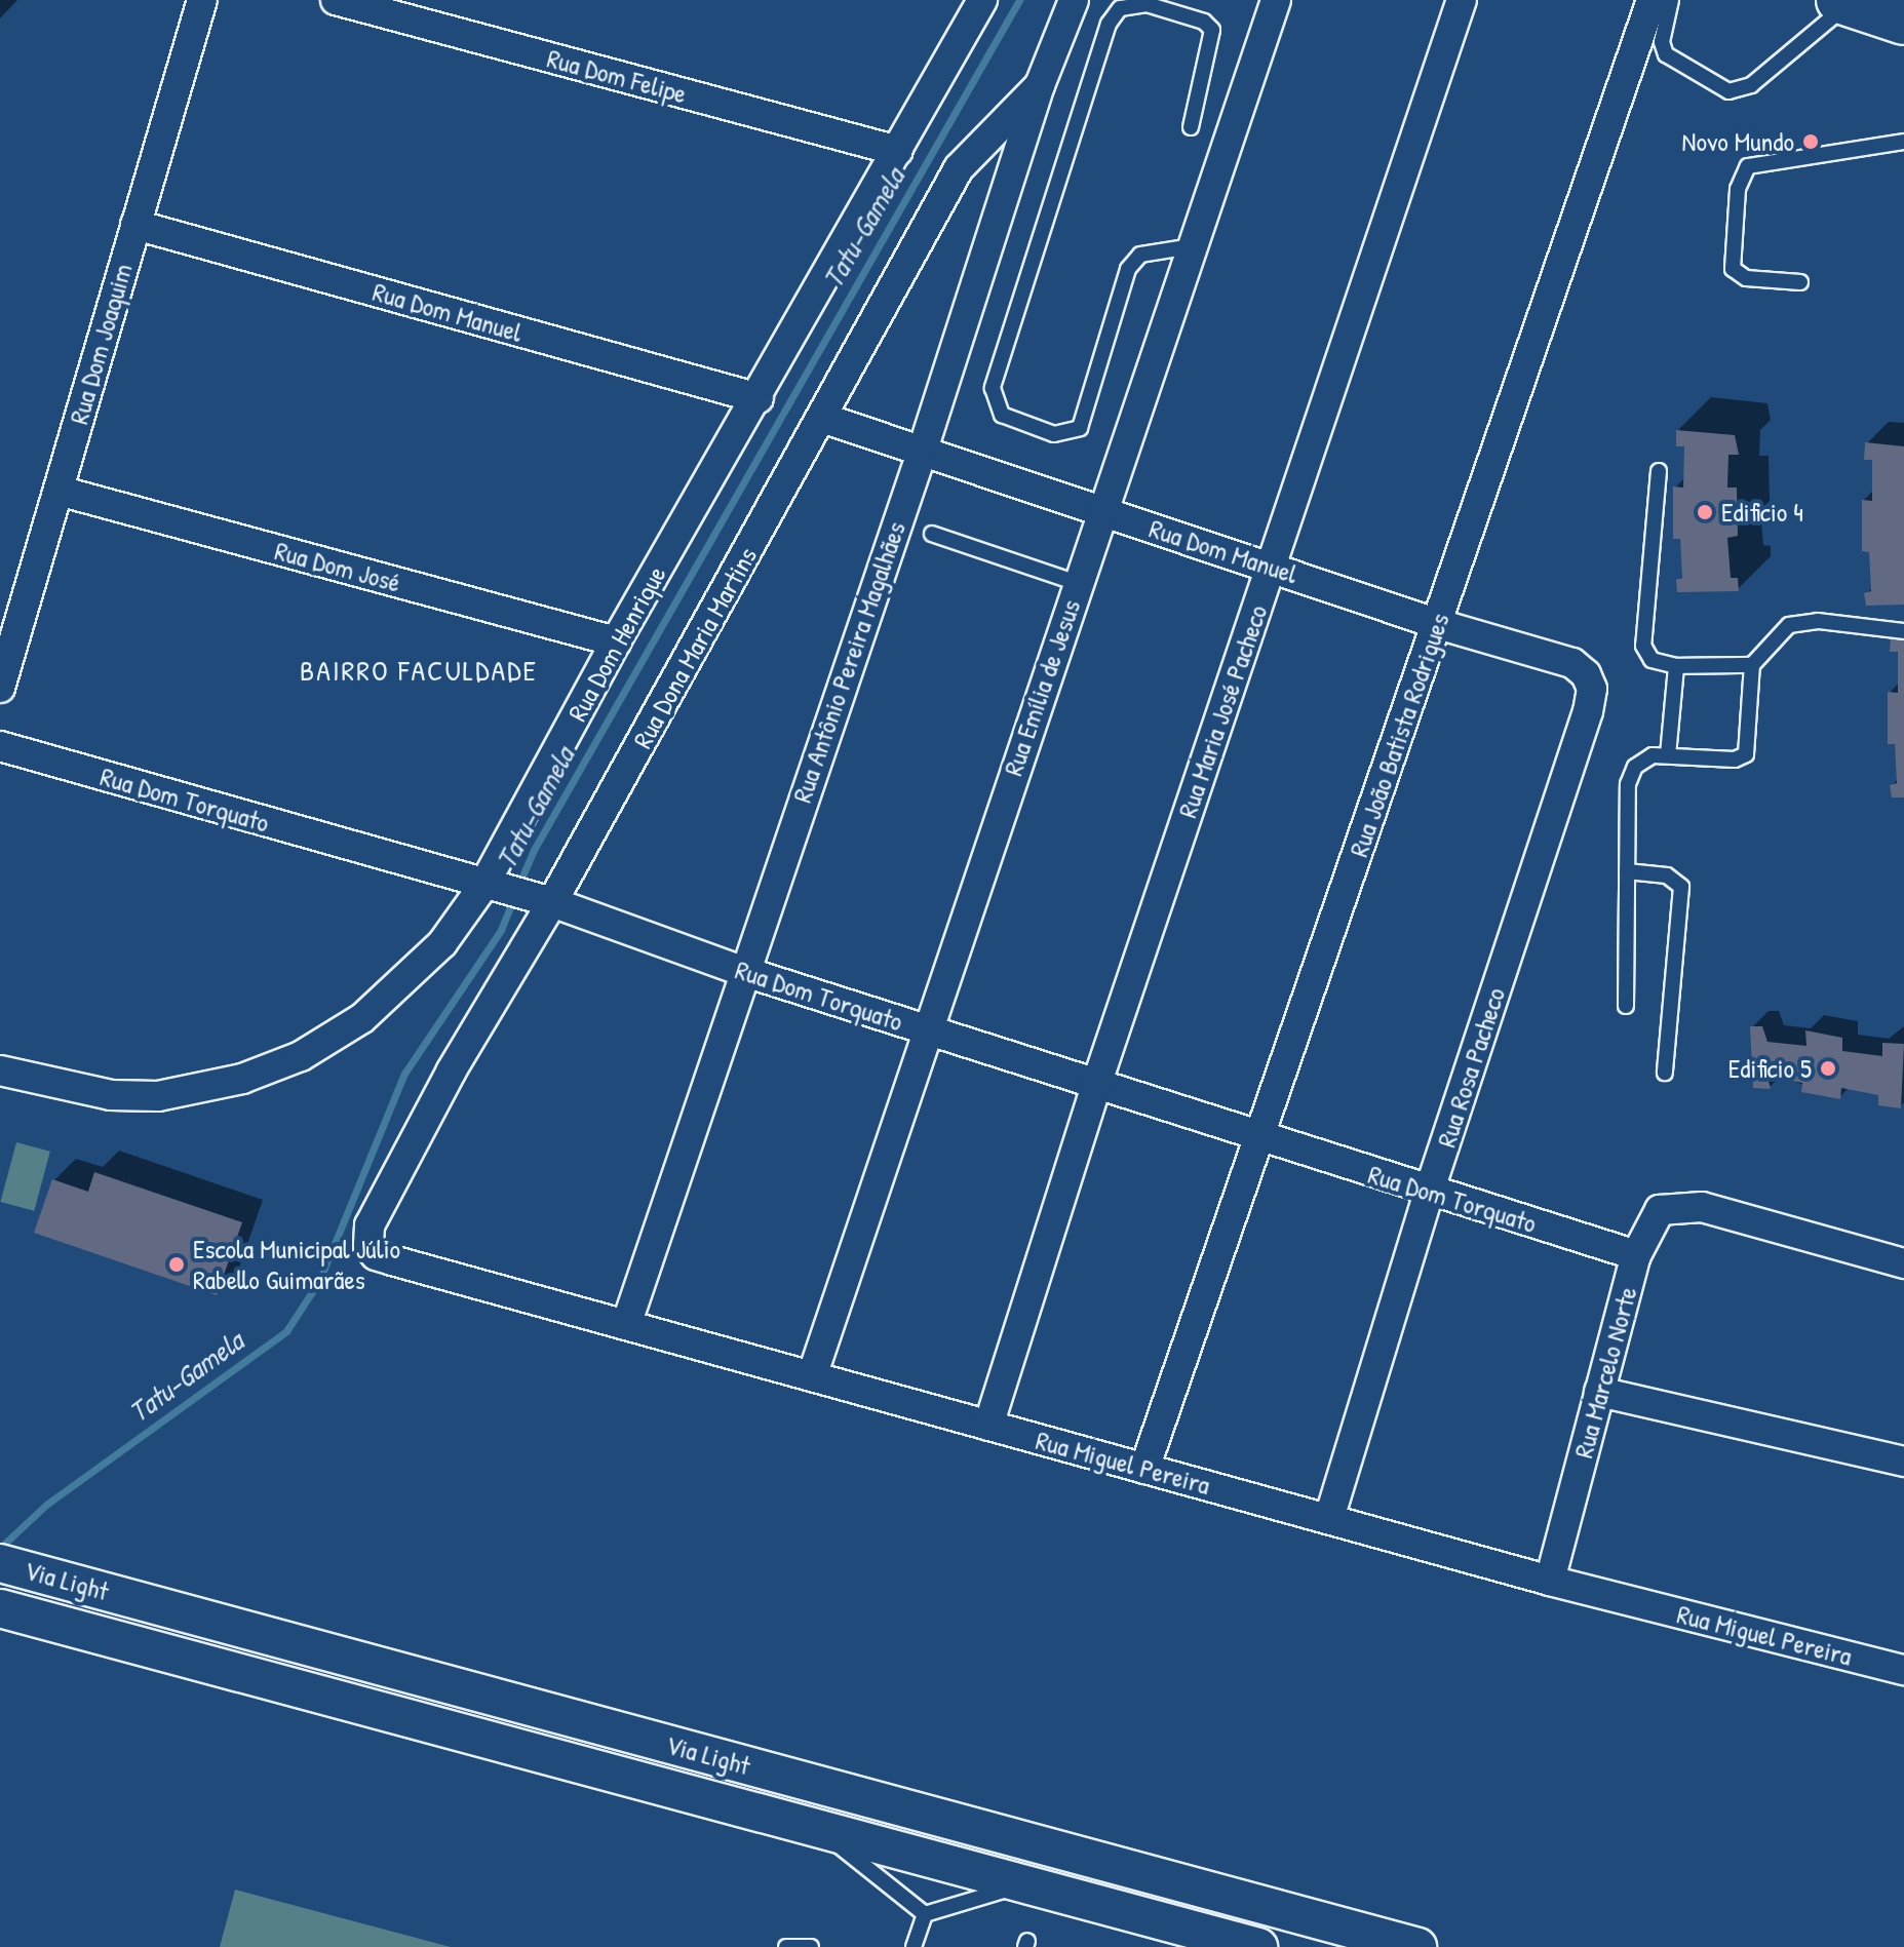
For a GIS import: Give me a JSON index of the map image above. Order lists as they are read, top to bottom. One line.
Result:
{"streets":{"street":["Rua Dom Felipe","Rua Dom Manuel","Rua Dom Joaquim","Rua Dom José","Rua Dom Henrique","Rua Dona Maria Martins","Rua Antônio Pereira Magalhães","Rua Emília de Jesus","Rua Maria José Pacheco","Rua João Batista Rodrigues","Rua Dom Torquato","Rua Rosa Pacheco","Rua Marcelo Norte","Rua Miguel Pereira","Via Light"]},"crossings":[["Rua Dom Felipe","Rua Dom Henrique"],["Rua Dom Manuel","Rua Dom Joaquim"],["Rua Dom Manuel","Rua Dom Henrique"],["Rua Dom Manuel","Rua Dona Maria Martins"],["Rua Dom Manuel","Rua Antônio Pereira Magalhães"],["Rua Dom Manuel","Rua Emília de Jesus"],["Rua Dom Manuel","Rua Maria José Pacheco"],["Rua Dom Manuel","Rua João Batista Rodrigues"],["Rua Dom Manuel","Rua Rosa Pacheco"],["Rua Dom Joaquim","Rua Dom José"],["Rua Dom José","Rua Dom Henrique"],["Rua Dom Henrique","Rua Dom Torquato"],["Rua Dona Maria Martins","Rua Antônio Pereira Magalhães"],["Rua Dona Maria Martins","Rua Dom Torquato"],["Rua Dona Maria Martins","Rua Miguel Pereira"],["Rua Antônio Pereira Magalhães","Rua Dom Torquato"],["Rua Antônio Pereira Magalhães","Rua Miguel Pereira"],["Rua Emília de Jesus","Rua Dom Torquato"],["Rua Emília de Jesus","Rua Miguel Pereira"],["Rua Maria José Pacheco","Rua Dom Torquato"],["Rua Maria José Pacheco","Rua Miguel Pereira"],["Rua João Batista Rodrigues","Rua Dom Torquato"],["Rua João Batista Rodrigues","Rua Miguel Pereira"],["Rua Dom Torquato","Rua Rosa Pacheco"],["Rua Dom Torquato","Rua Marcelo Norte"],["Rua Rosa Pacheco","Rua Miguel Pereira"],["Rua Marcelo Norte","Rua Miguel Pereira"]],"districts":["BAIRRO FACULDADE"],"water":["Tatu-Gamela"],"places":["Novo Mundo","Edificio 4","Edificio 5","Escola Municipal Júlio Rabello Guimarães"]}
